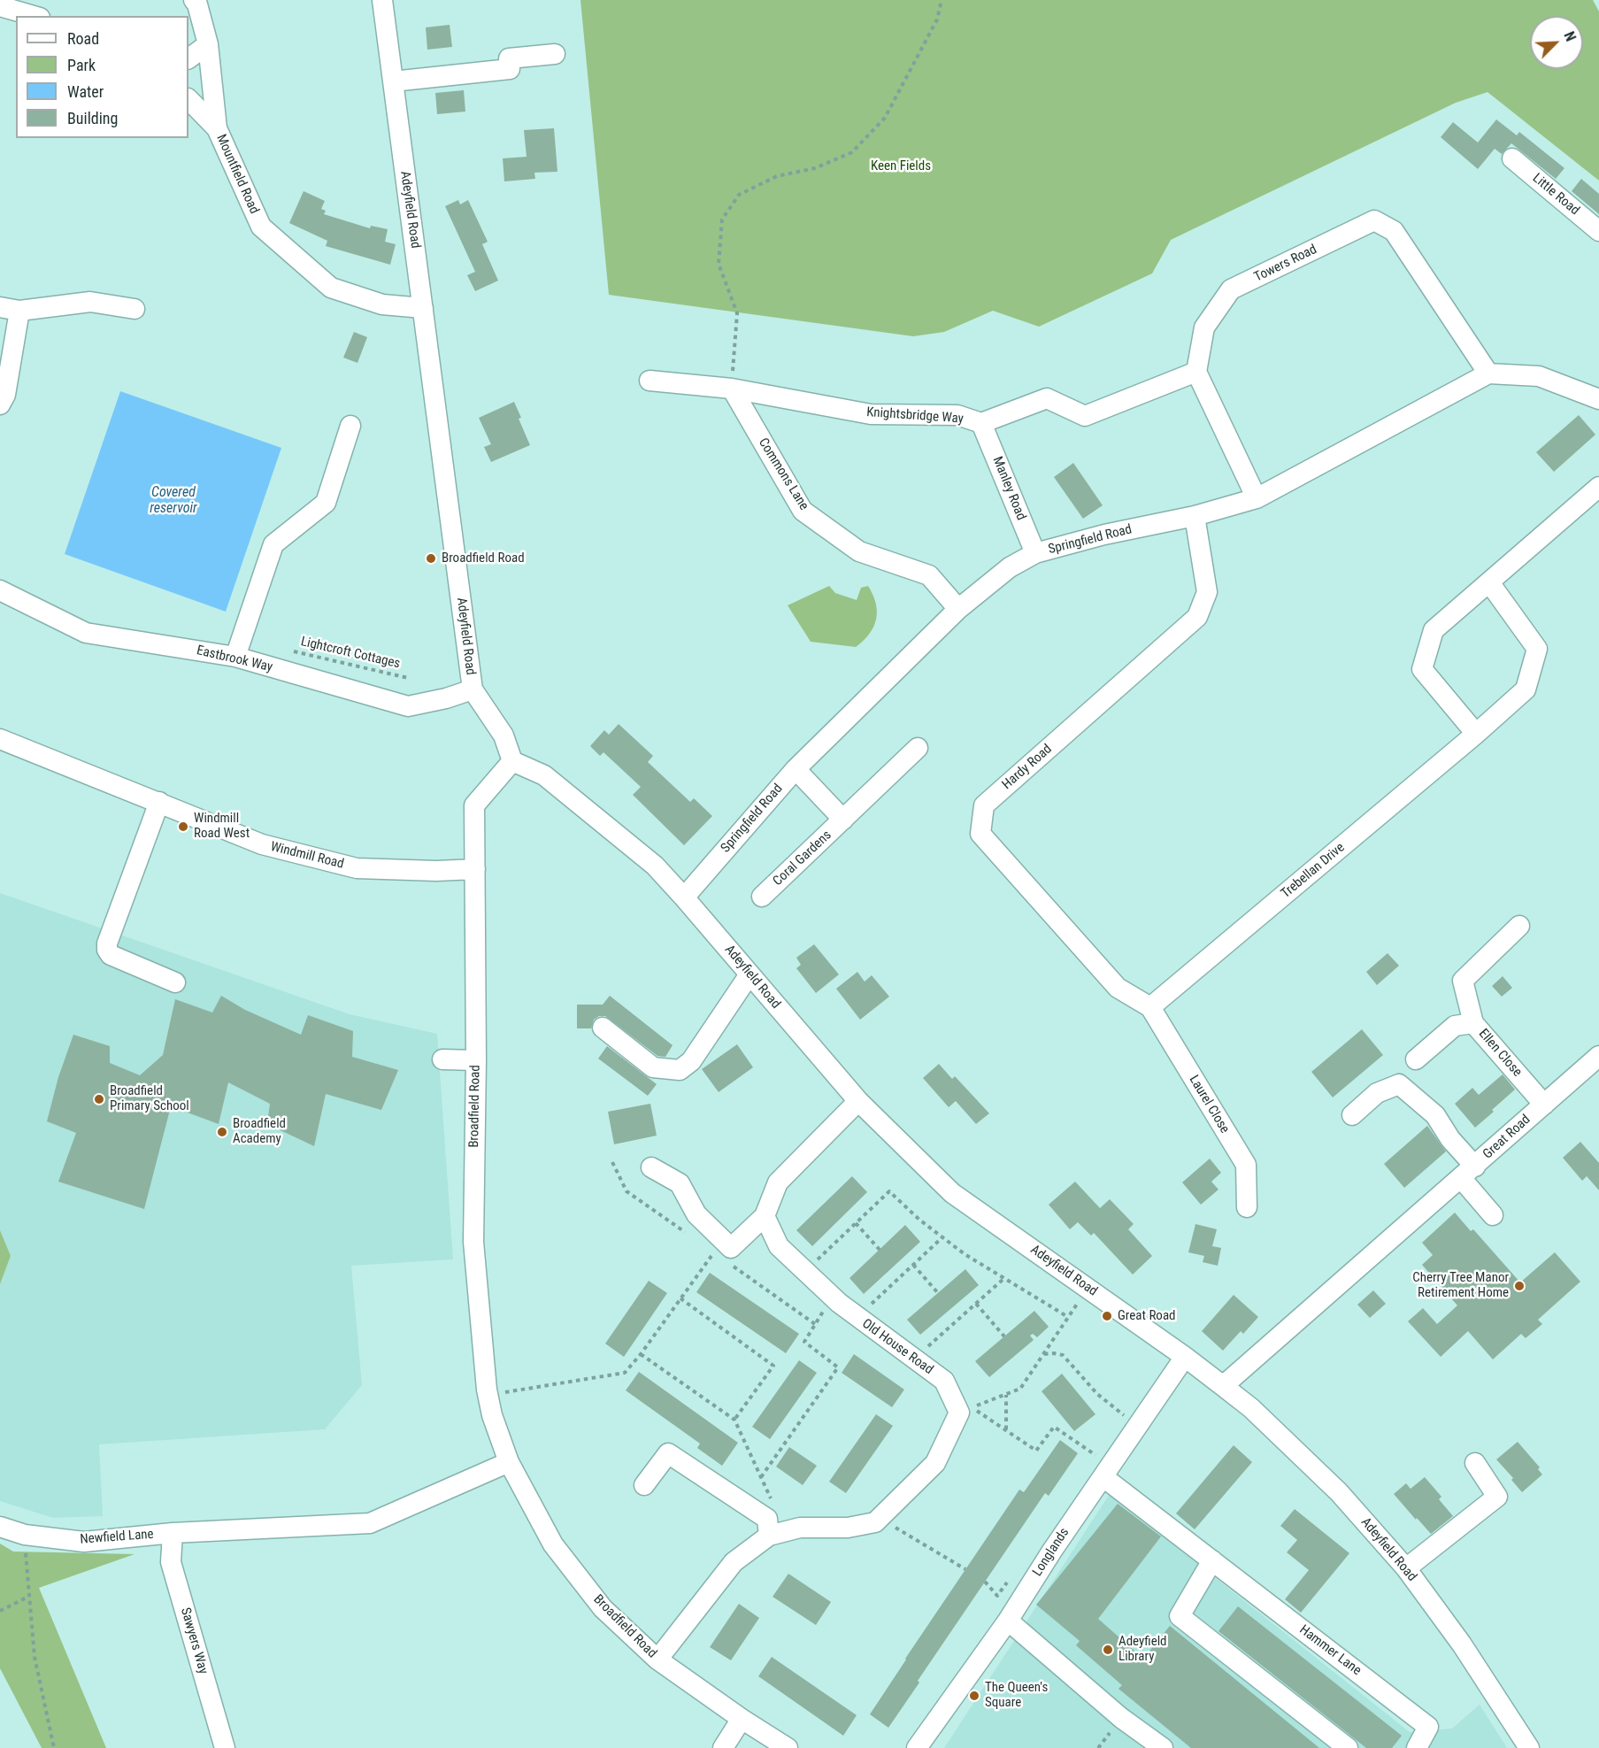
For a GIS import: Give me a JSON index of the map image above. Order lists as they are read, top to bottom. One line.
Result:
{"streets":{"street":["Mountfield Road","Little Road","Adeyfield Road","Towers Road","Knightsbridge Way","Commons Lane","Manley Road","Springfield Road","Eastbrook Way","Hardy Road","Windmill Road","Coral Gardens","Trebellan Drive","Ellen Close","Laurel Close","Broadfield Road","Great Road","Old House Road","Newfield Lane","Longlands","Sawyers Way","Hammer Lane"],"path":["Lightcroft Cottages"]},"crossings":[["Mountfield Road","Adeyfield Road"],["Adeyfield Road","Springfield Road"],["Adeyfield Road","Eastbrook Way"],["Adeyfield Road","Broadfield Road"],["Adeyfield Road","Great Road"],["Adeyfield Road","Longlands"],["Towers Road","Knightsbridge Way"],["Towers Road","Springfield Road"],["Knightsbridge Way","Commons Lane"],["Knightsbridge Way","Manley Road"],["Commons Lane","Springfield Road"],["Manley Road","Springfield Road"],["Springfield Road","Hardy Road"],["Springfield Road","Coral Gardens"],["Hardy Road","Trebellan Drive"],["Hardy Road","Laurel Close"],["Windmill Road","Broadfield Road"],["Trebellan Drive","Laurel Close"],["Ellen Close","Great Road"],["Broadfield Road","Old House Road"],["Newfield Lane","Sawyers Way"],["Longlands","Hammer Lane"]],"water":["Covered reservoir"],"parks":["Keen Fields"],"places":["Broadfield Road","Windmill Road West","Broadfield Primary School","Broadfield Academy","Cherry Tree Manor Retirement Home","Great Road","Adeyfield Library","The Queen's Square"],"legend":["Road","Park","Water","Building"],"north":"top right"}
